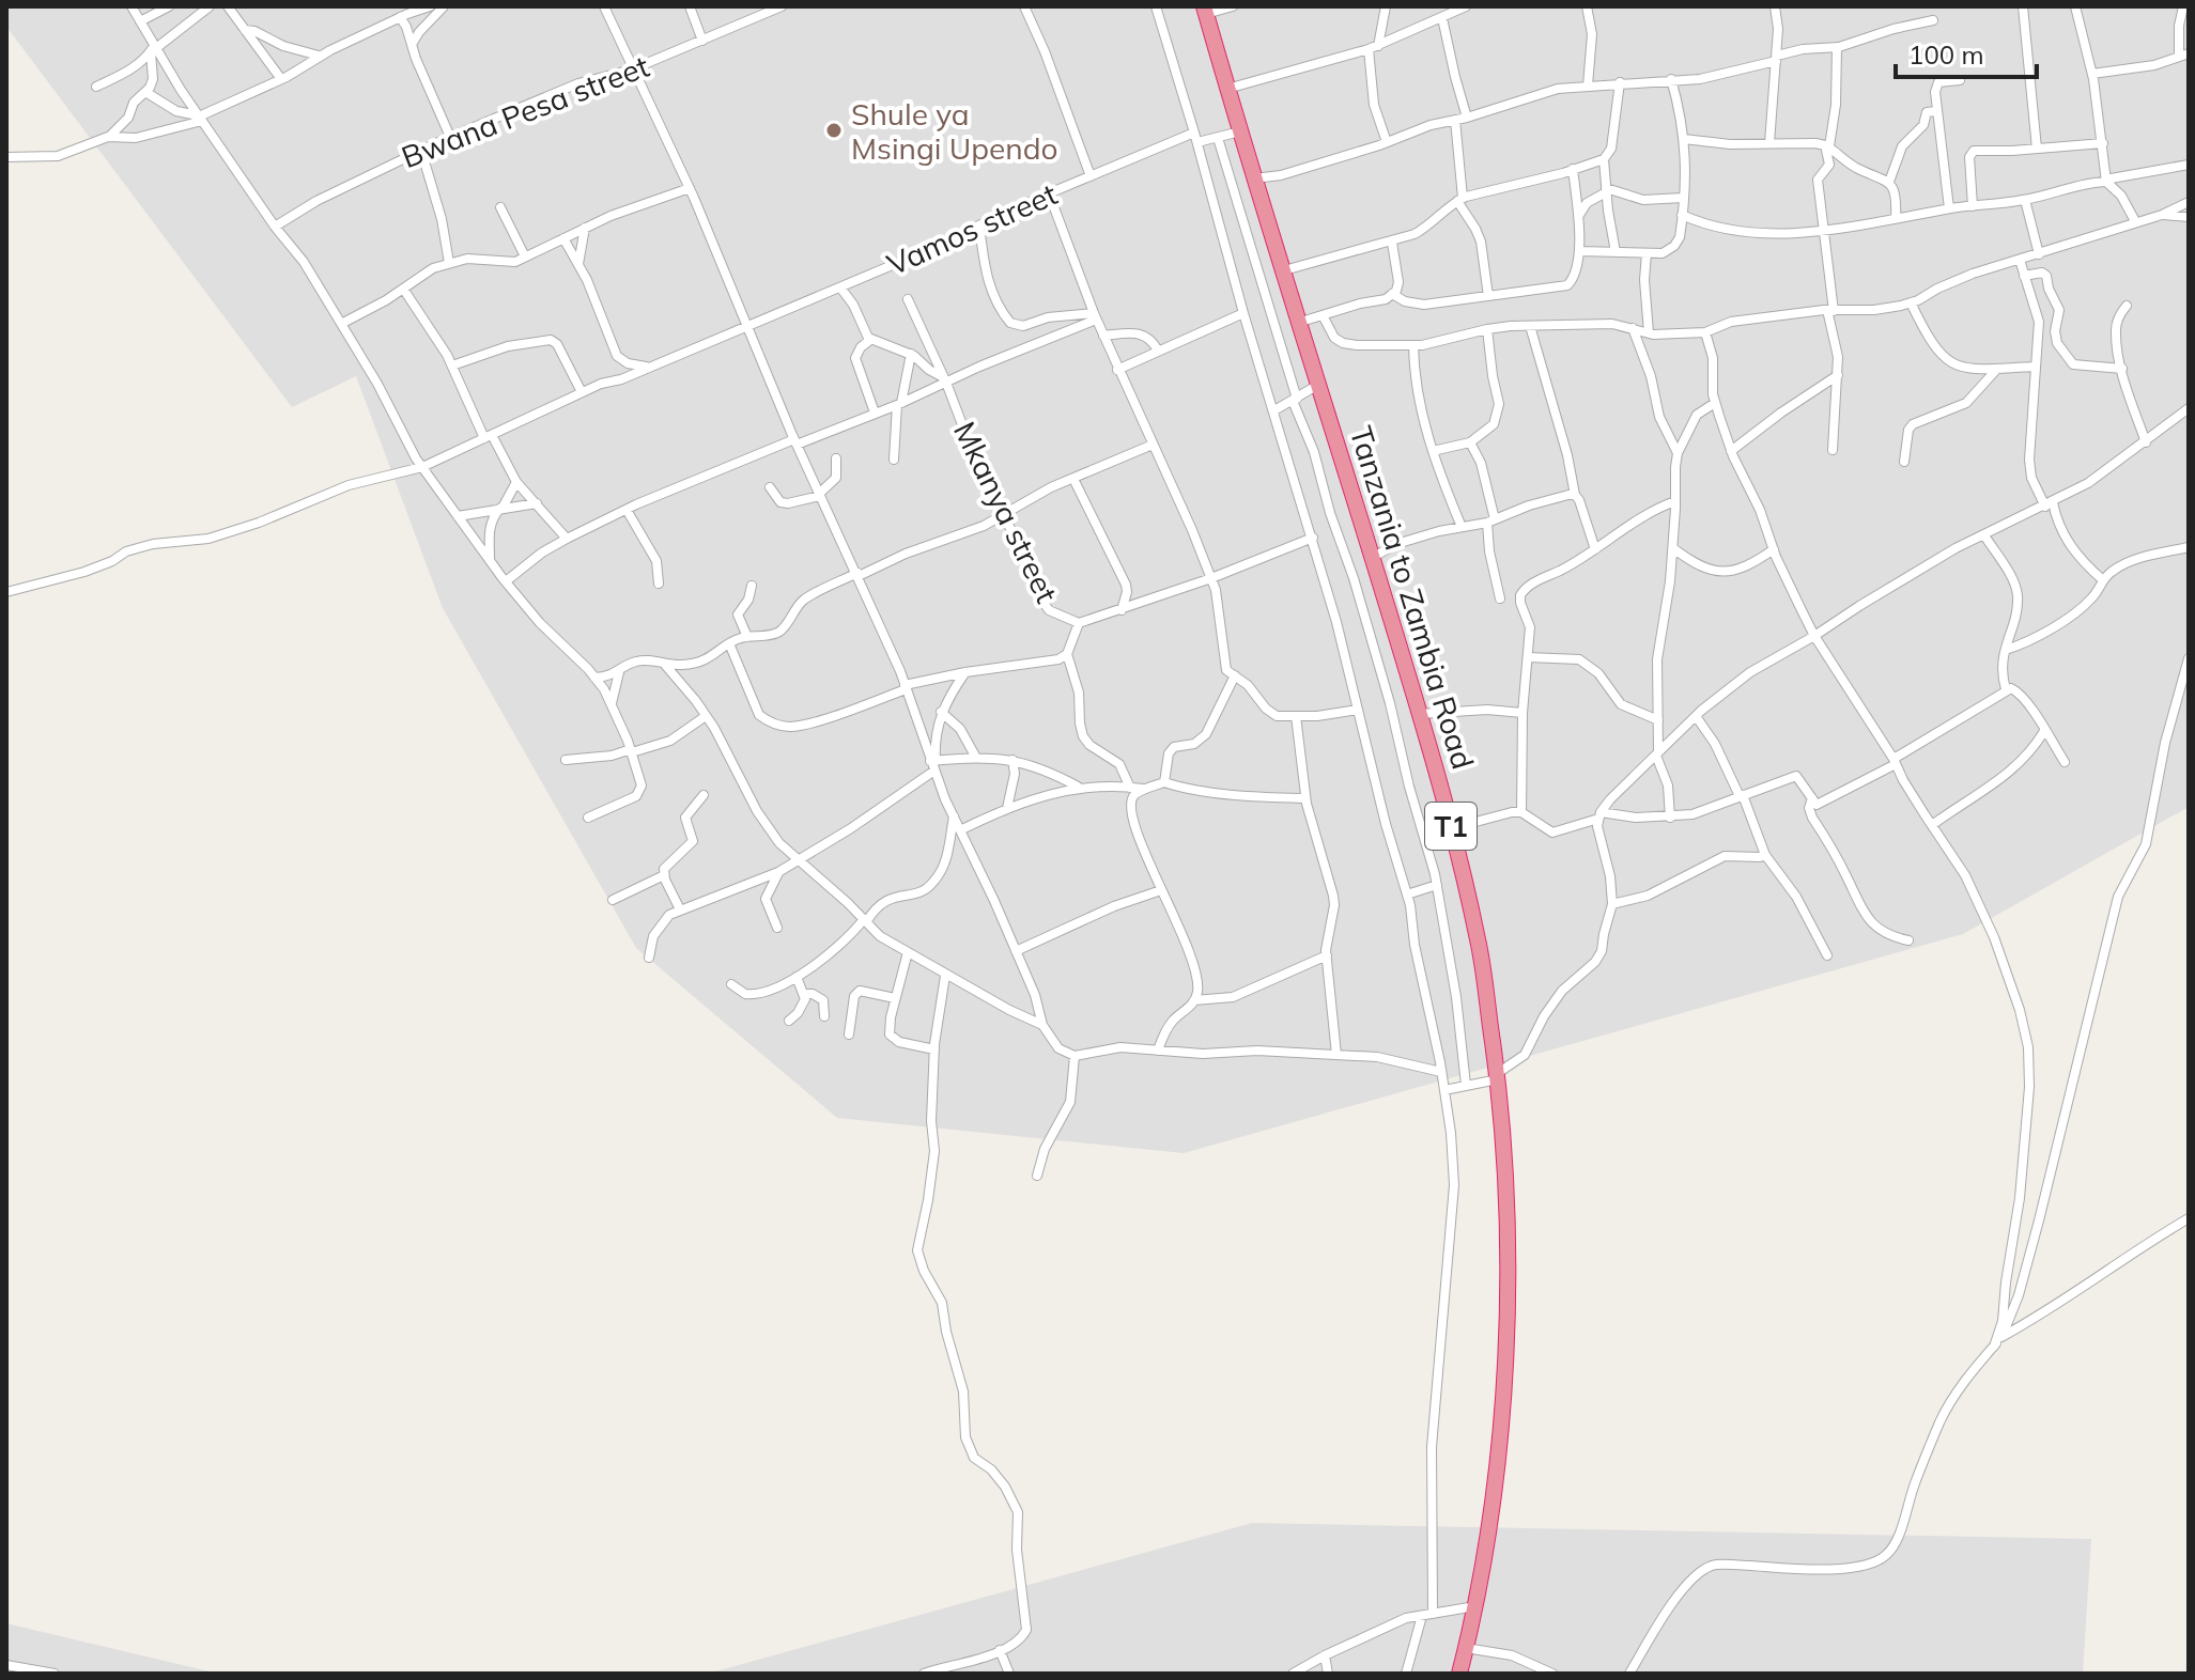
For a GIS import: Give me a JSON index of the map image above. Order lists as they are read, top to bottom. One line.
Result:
{"streets":{"highway":["Tanzania to Zambia Road","T1"],"street":["Bwana Pesa street","Vamos street","Mkanya street"]},"crossings":[["Vamos street","Tanzania to Zambia Road"]],"places":["Shule ya Msingi Upendo"],"scale_bar":"100 m"}
